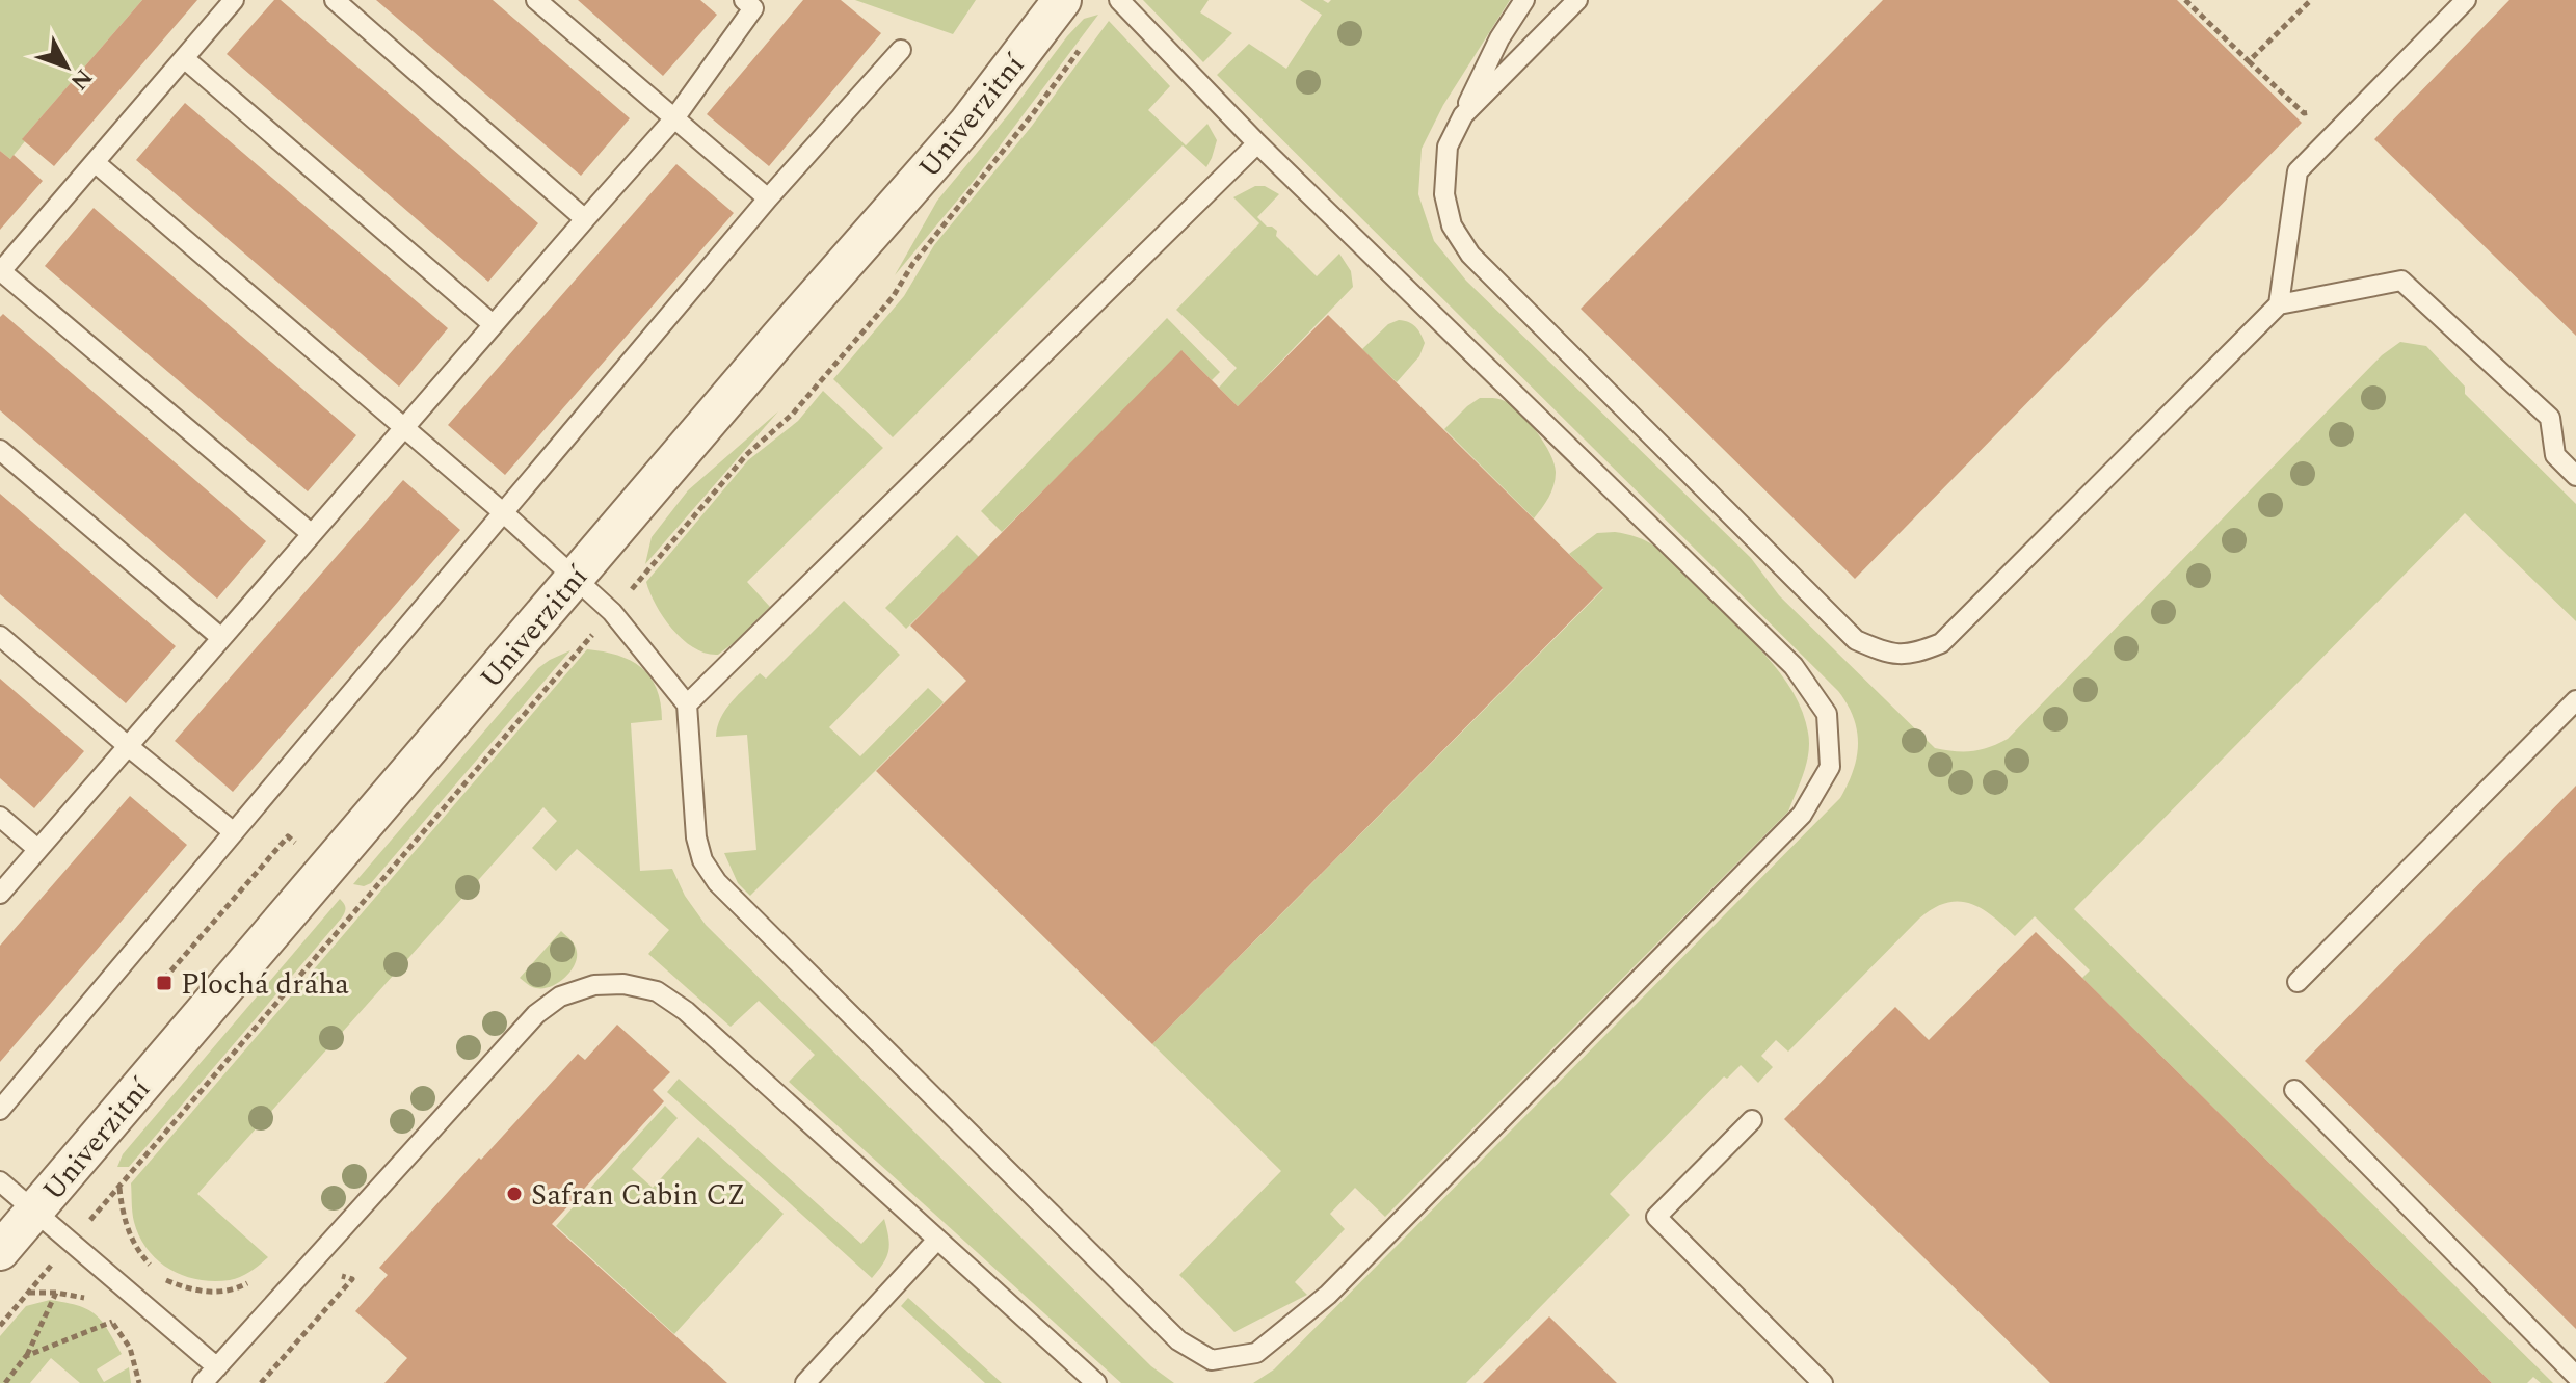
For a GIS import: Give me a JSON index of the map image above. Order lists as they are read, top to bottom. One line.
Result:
{"streets":{"street":["Univerzitní"]},"places":{"transit":["Plochá dráha"],"other":["Safran Cabin CZ"]},"north":"bottom right"}
